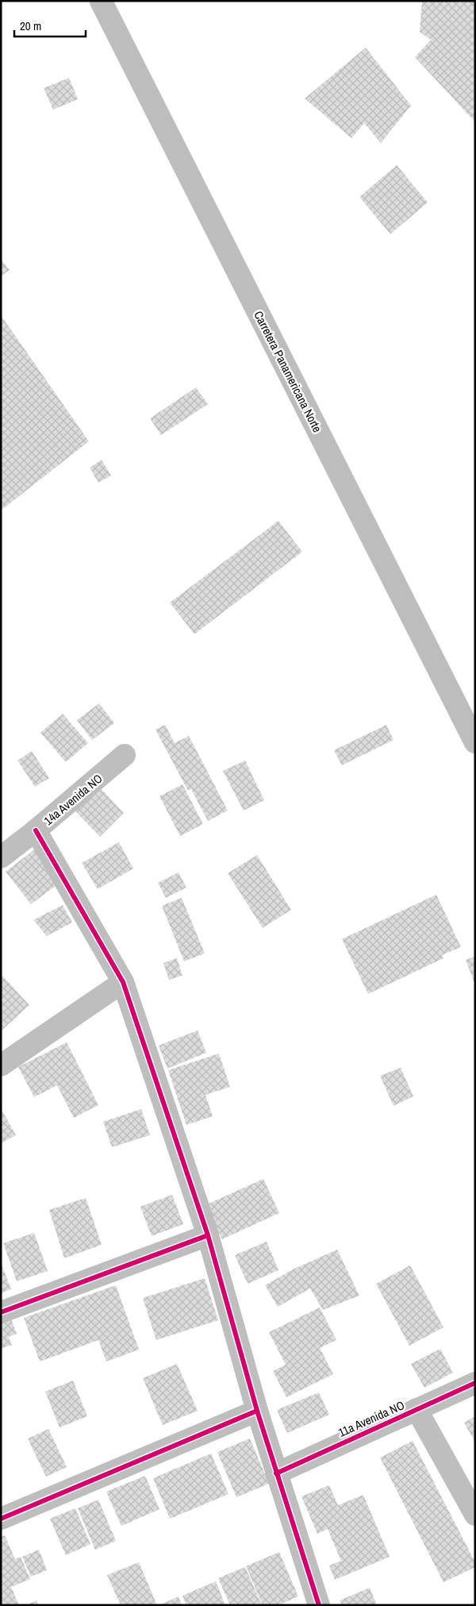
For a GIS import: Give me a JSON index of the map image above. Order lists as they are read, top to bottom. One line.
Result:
{"streets":{"highway":["Carretera Panamericana Norte"],"street":["14a Avenida NO","11a Avenida NO"]},"scale_bar":"20 m"}
